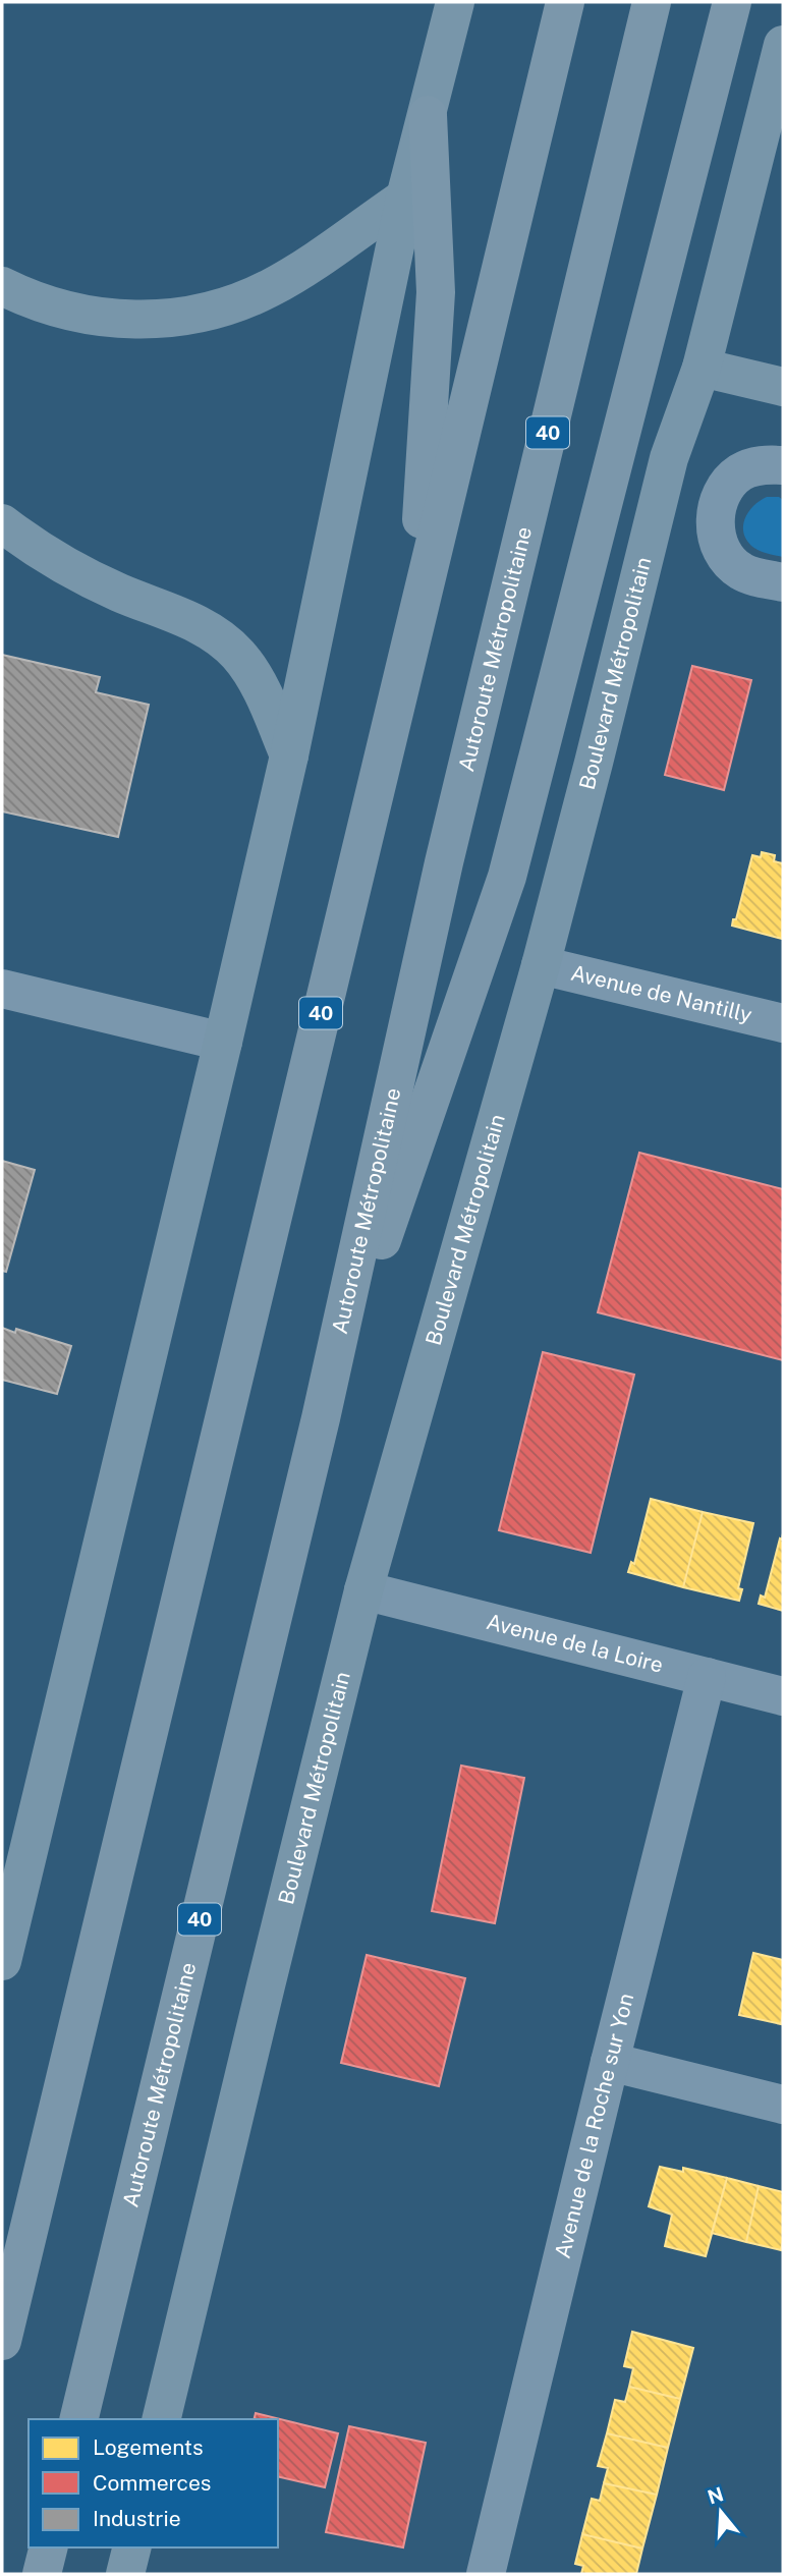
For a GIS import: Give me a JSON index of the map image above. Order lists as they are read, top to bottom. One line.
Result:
{"streets":{"highway":["40","Autoroute Métropolitaine"],"main road":["Boulevard Métropolitain"],"street":["Avenue de Nantilly","Avenue de la Loire","Avenue de la Roche sur Yon"]},"crossings":[["Boulevard Métropolitain","Avenue de Nantilly"],["Boulevard Métropolitain","Avenue de la Loire"],["Avenue de la Loire","Avenue de la Roche sur Yon"]],"legend":["Logements","Commerces","Industrie"],"north":"top"}
